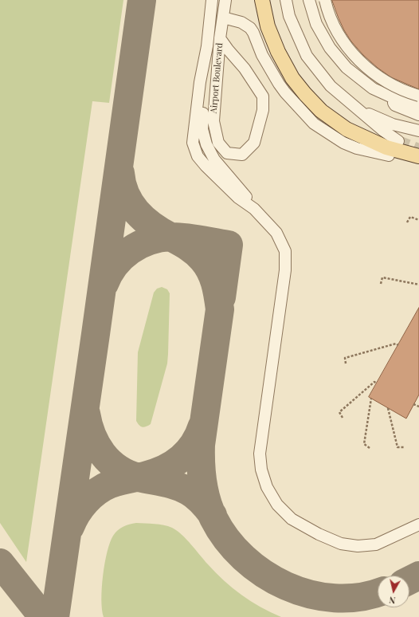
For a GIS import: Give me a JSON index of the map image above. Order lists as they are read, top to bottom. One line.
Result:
{"streets":{"street":["Airport Boulevard"]},"north":"bottom"}
